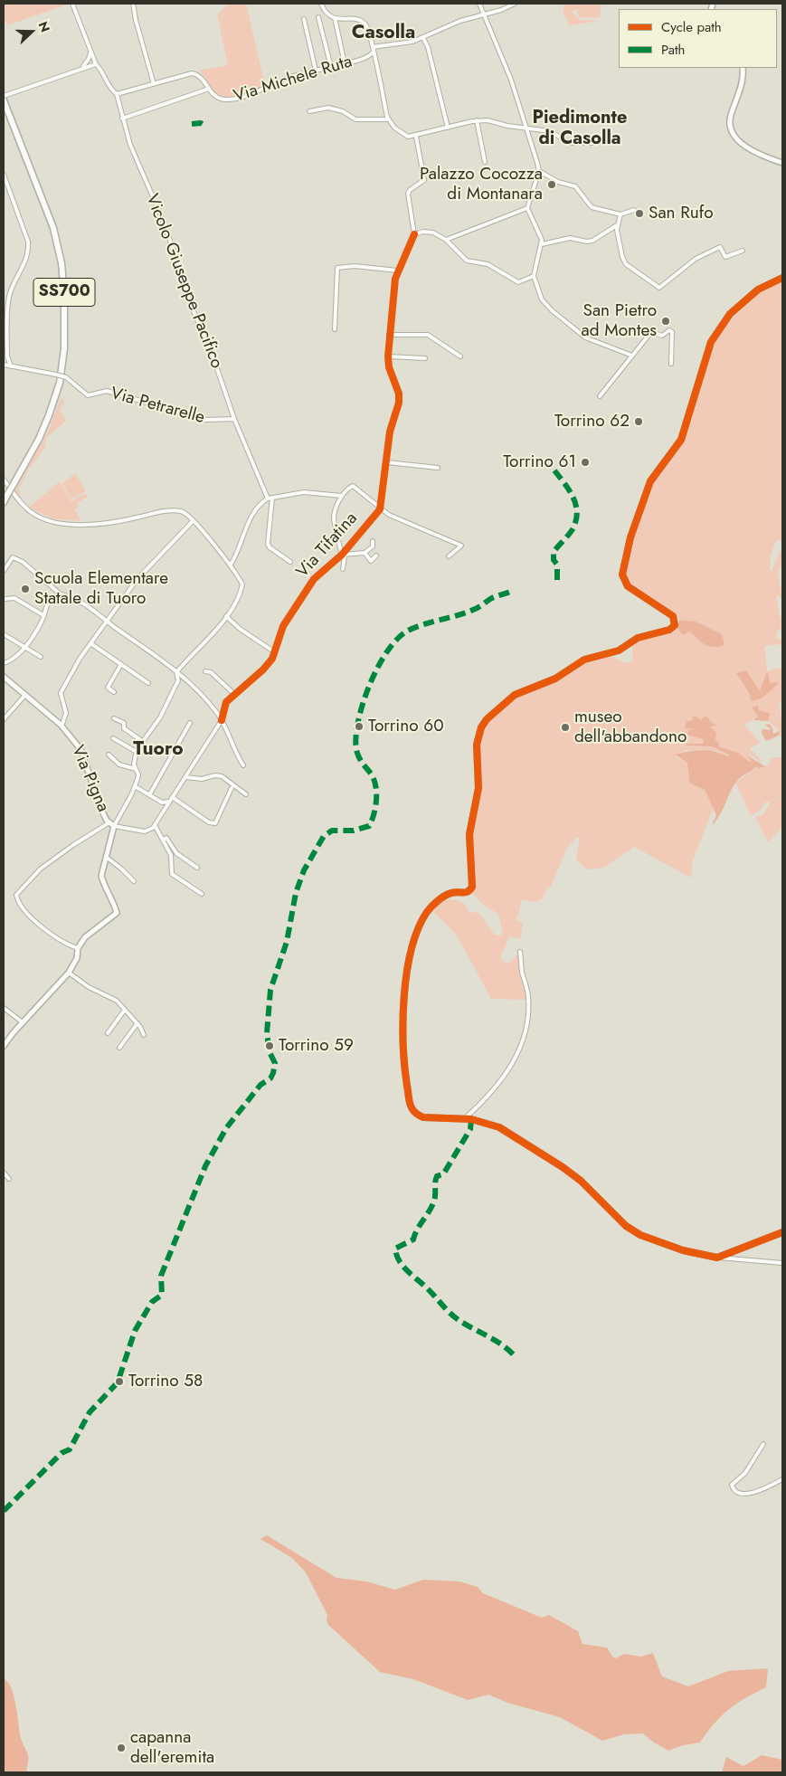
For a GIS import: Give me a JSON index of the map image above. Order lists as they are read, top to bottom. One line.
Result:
{"streets":{"highway":["SS700"],"street":["Via Michele Ruta","Vicolo Giuseppe Pacifico","Via Petrarelle","Via Tifatina","Via Pigna"]},"crossings":[["Via Michele Ruta","Vicolo Giuseppe Pacifico"],["Vicolo Giuseppe Pacifico","Via Petrarelle"]],"districts":["Casolla","Piedimonte di Casolla","Tuoro"],"places":["Palazzo Cocozza di Montanara","San Rufo","San Pietro ad Montes","Torrino 62","Torrino 61","Scuola Elementare Statale di Tuoro","Torrino 60","museo dell'abbandono","Torrino 59","Torrino 58","capanna dell'eremita"],"legend":["Cycle path","Path"],"north":"right"}
